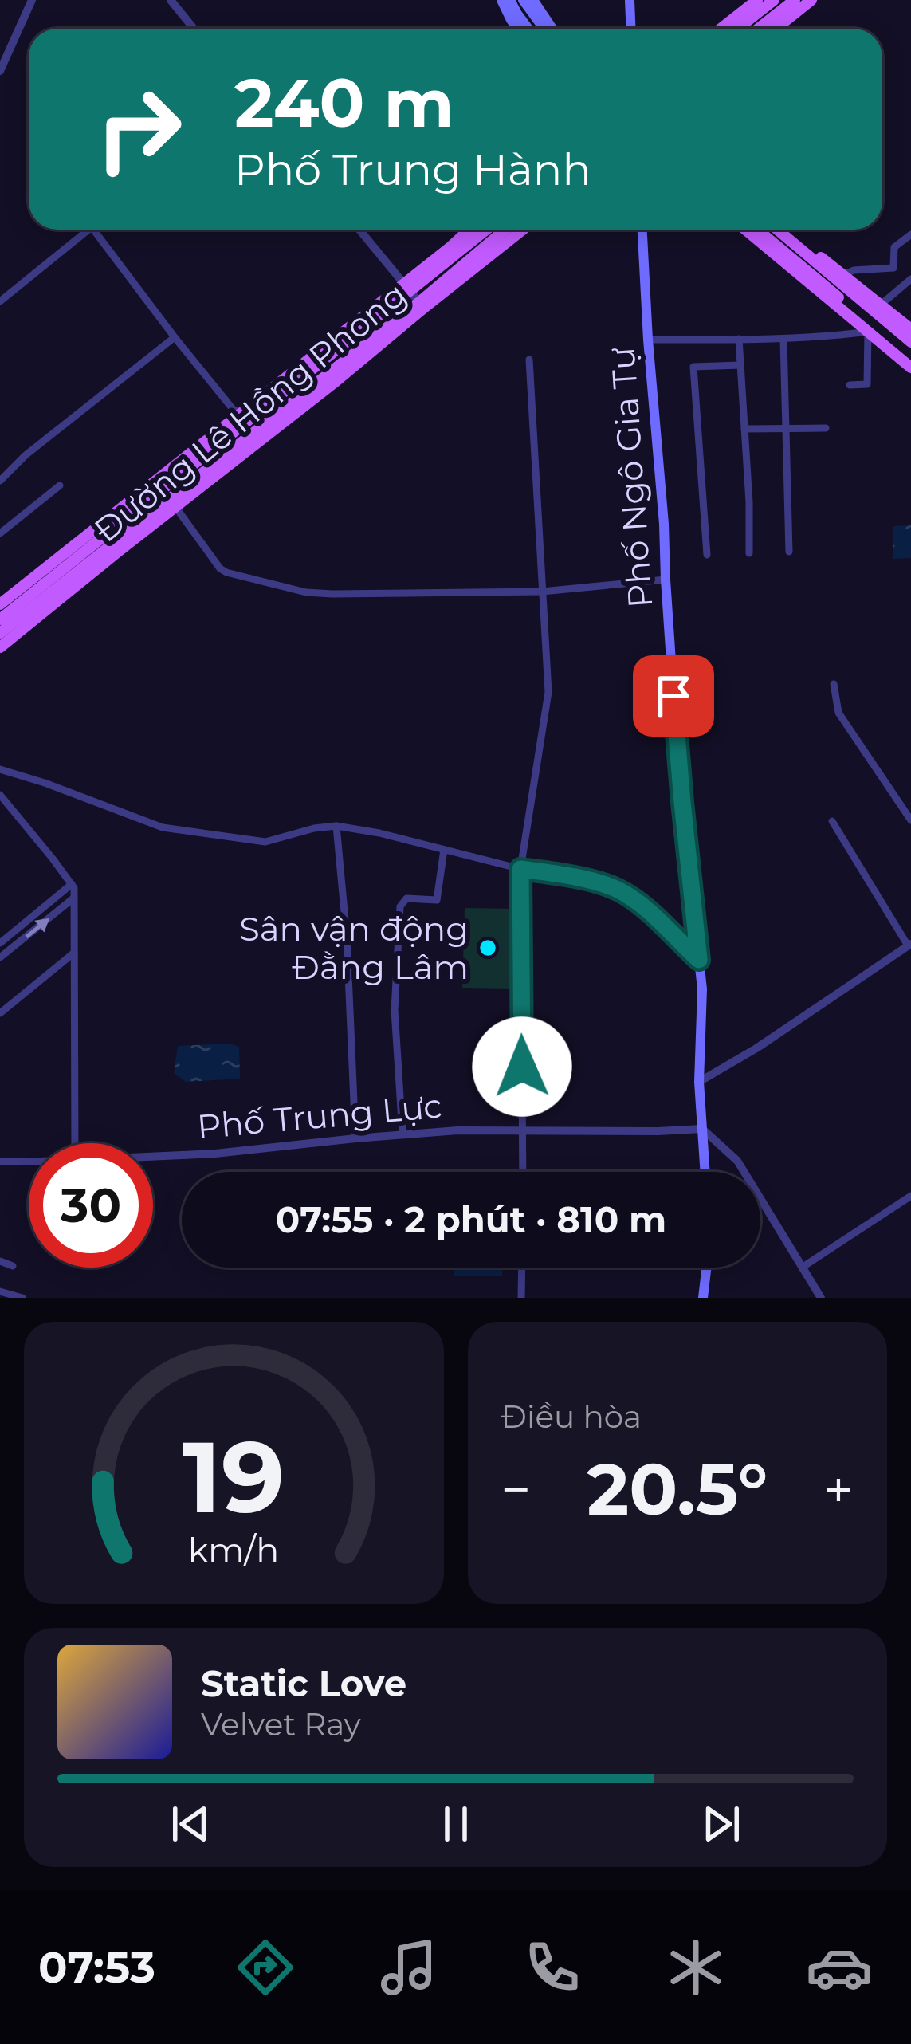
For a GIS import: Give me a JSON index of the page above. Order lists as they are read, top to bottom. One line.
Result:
{"streets":{"main road":["Đường Lê Hồng Phong","Phố Ngô Gia Tự"],"street":["Phố Trung Lực"]},"crossings":[["Phố Ngô Gia Tự","Phố Trung Lực"]],"places":["Sân vận động Đằng Lâm"],"page":{"turn":["240 m","Phố Trung Hành"],"limit":"30","trip":"07:55 · 2 phút · 810 m","tile":"Điều hòa","heat":["−","20.5°","+"],"song":["Static Love","Velvet Ray"],"tabs":"07:53","gauge":["19","km/h"]}}
